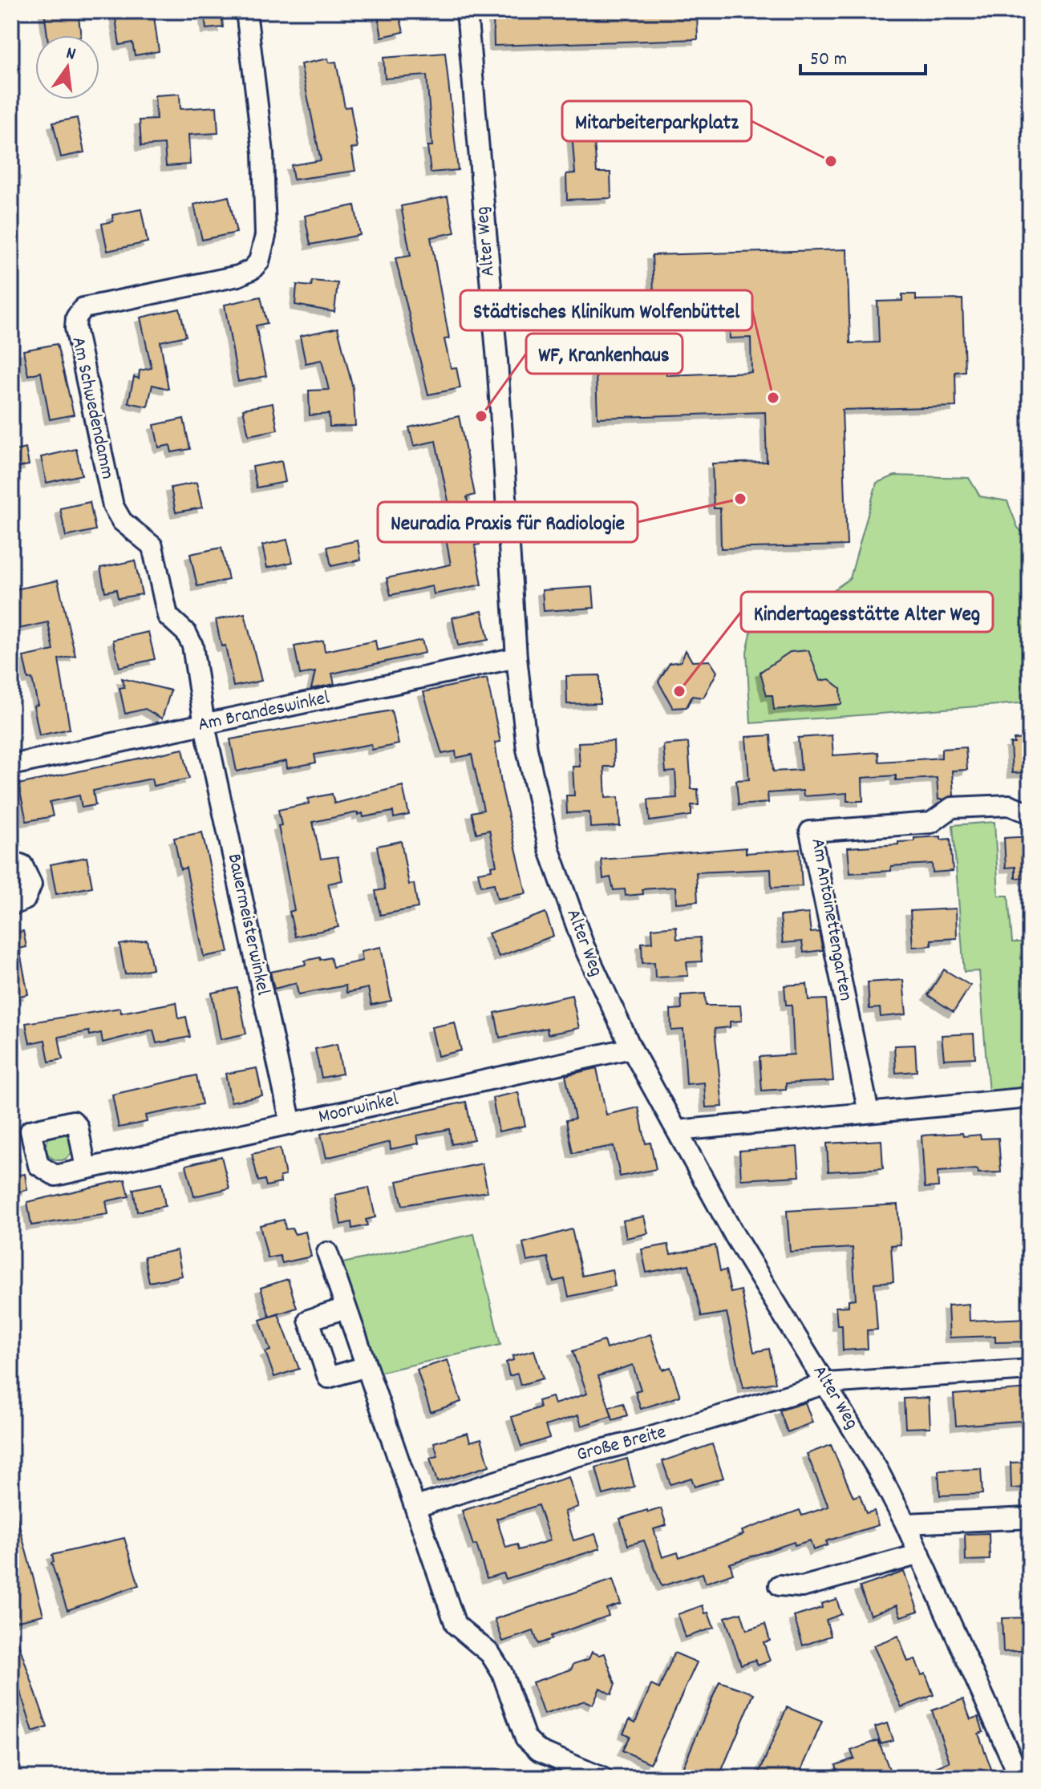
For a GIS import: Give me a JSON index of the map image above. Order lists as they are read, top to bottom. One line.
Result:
{"streets":{"street":["Alter Weg","Am Schwedendamm","Am Brandeswinkel","Am Antoinettengarten","Bauermeisterwinkel","Moorwinkel","Große Breite"]},"crossings":[["Alter Weg","Am Brandeswinkel"],["Alter Weg","Moorwinkel"],["Alter Weg","Große Breite"],["Am Schwedendamm","Am Brandeswinkel"],["Am Schwedendamm","Bauermeisterwinkel"],["Am Brandeswinkel","Bauermeisterwinkel"],["Bauermeisterwinkel","Moorwinkel"]],"places":["Mitarbeiterparkplatz","Städtisches Klinikum Wolfenbüttel","WF, Krankenhaus","Neuradia Praxis für Radiologie","Kindertagesstätte Alter Weg"],"scale_bar":"50 m","north":"top"}
